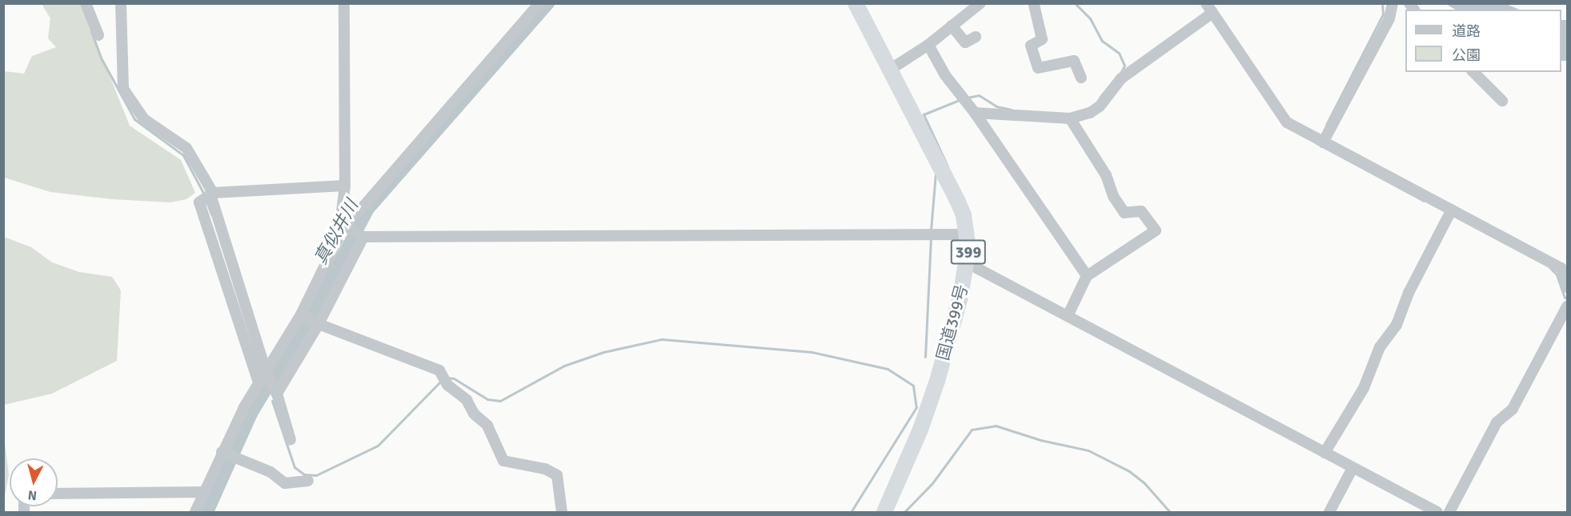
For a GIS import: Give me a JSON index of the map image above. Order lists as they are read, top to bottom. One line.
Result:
{"streets":{"highway":["399","国道399号"]},"water":["真似井川"],"legend":["道路","公園"],"north":"bottom"}
